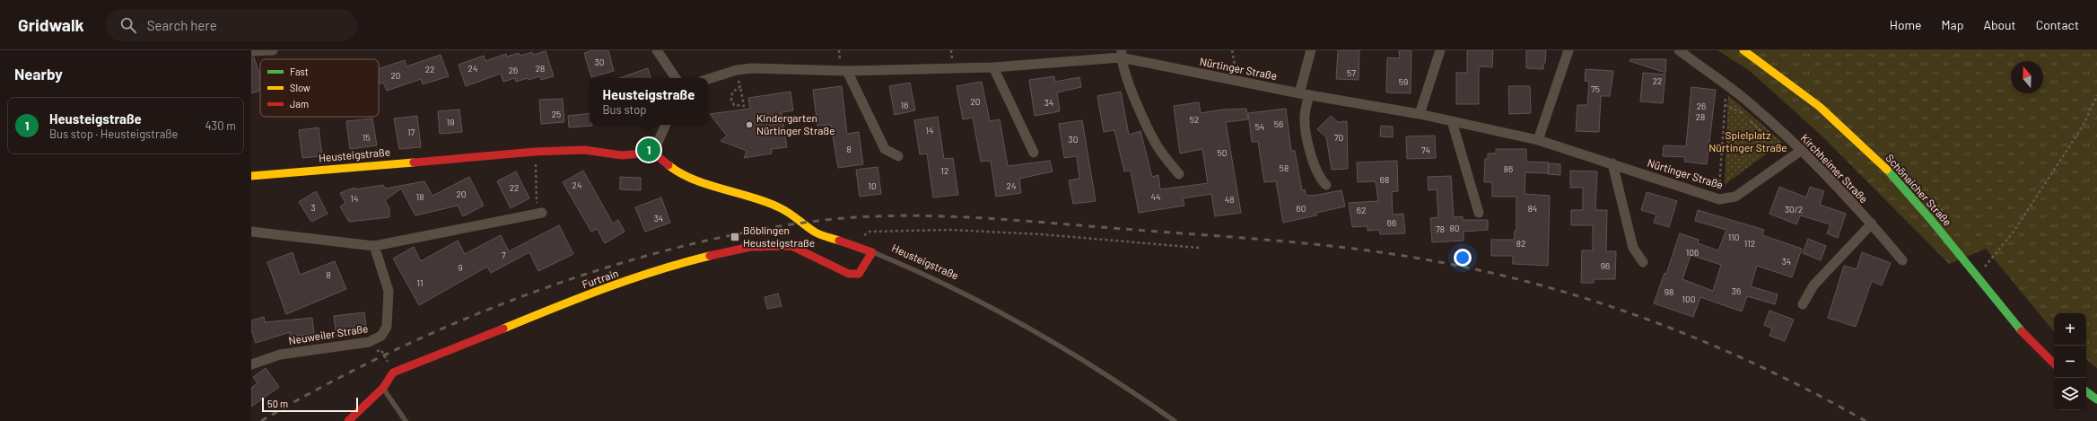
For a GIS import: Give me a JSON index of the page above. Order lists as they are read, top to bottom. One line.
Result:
{"streets":{"street":["Nürtinger Straße","Heusteigstraße","Kirchheimer Straße","Schönaicher Straße","Furtrain","Neuweiler Straße"]},"crossings":[["Nürtinger Straße","Kirchheimer Straße"],["Heusteigstraße","Furtrain"]],"parks":["Spielplatz Nürtinger Straße"],"places":{"other":["Kindergarten Nürtinger Straße"],"transit":["Böblingen Heusteigstraße"]},"house_numbers":["30","24","28","22","26","57","20","22","59","75","20","34","16","26","25","28","52","19","56","54","14","17","15","70","30","8","74","50","58","86","12","68","24","10","24","22","20","18","44","14","48","3","60","84","30/2","62","34","66","80","78","110","82","112","106","7","34","96","9","8","11","36","98","100"],"legend":["Fast","Slow","Jam"],"scale_bar":"50 m","north":"top","page":{"header":"Gridwalk","search":"Search here","nav":["Home","Map","About","Contact"],"heading":"Nearby","popup":["Heusteigstraße","Bus stop"],"list":[{"mark":"1","name":"Heusteigstraße","note":"Bus stop · Heusteigstraße","value":"430 m"}],"pins":"1","map_buttons":["+","−"],"scale":"50 m"}}
